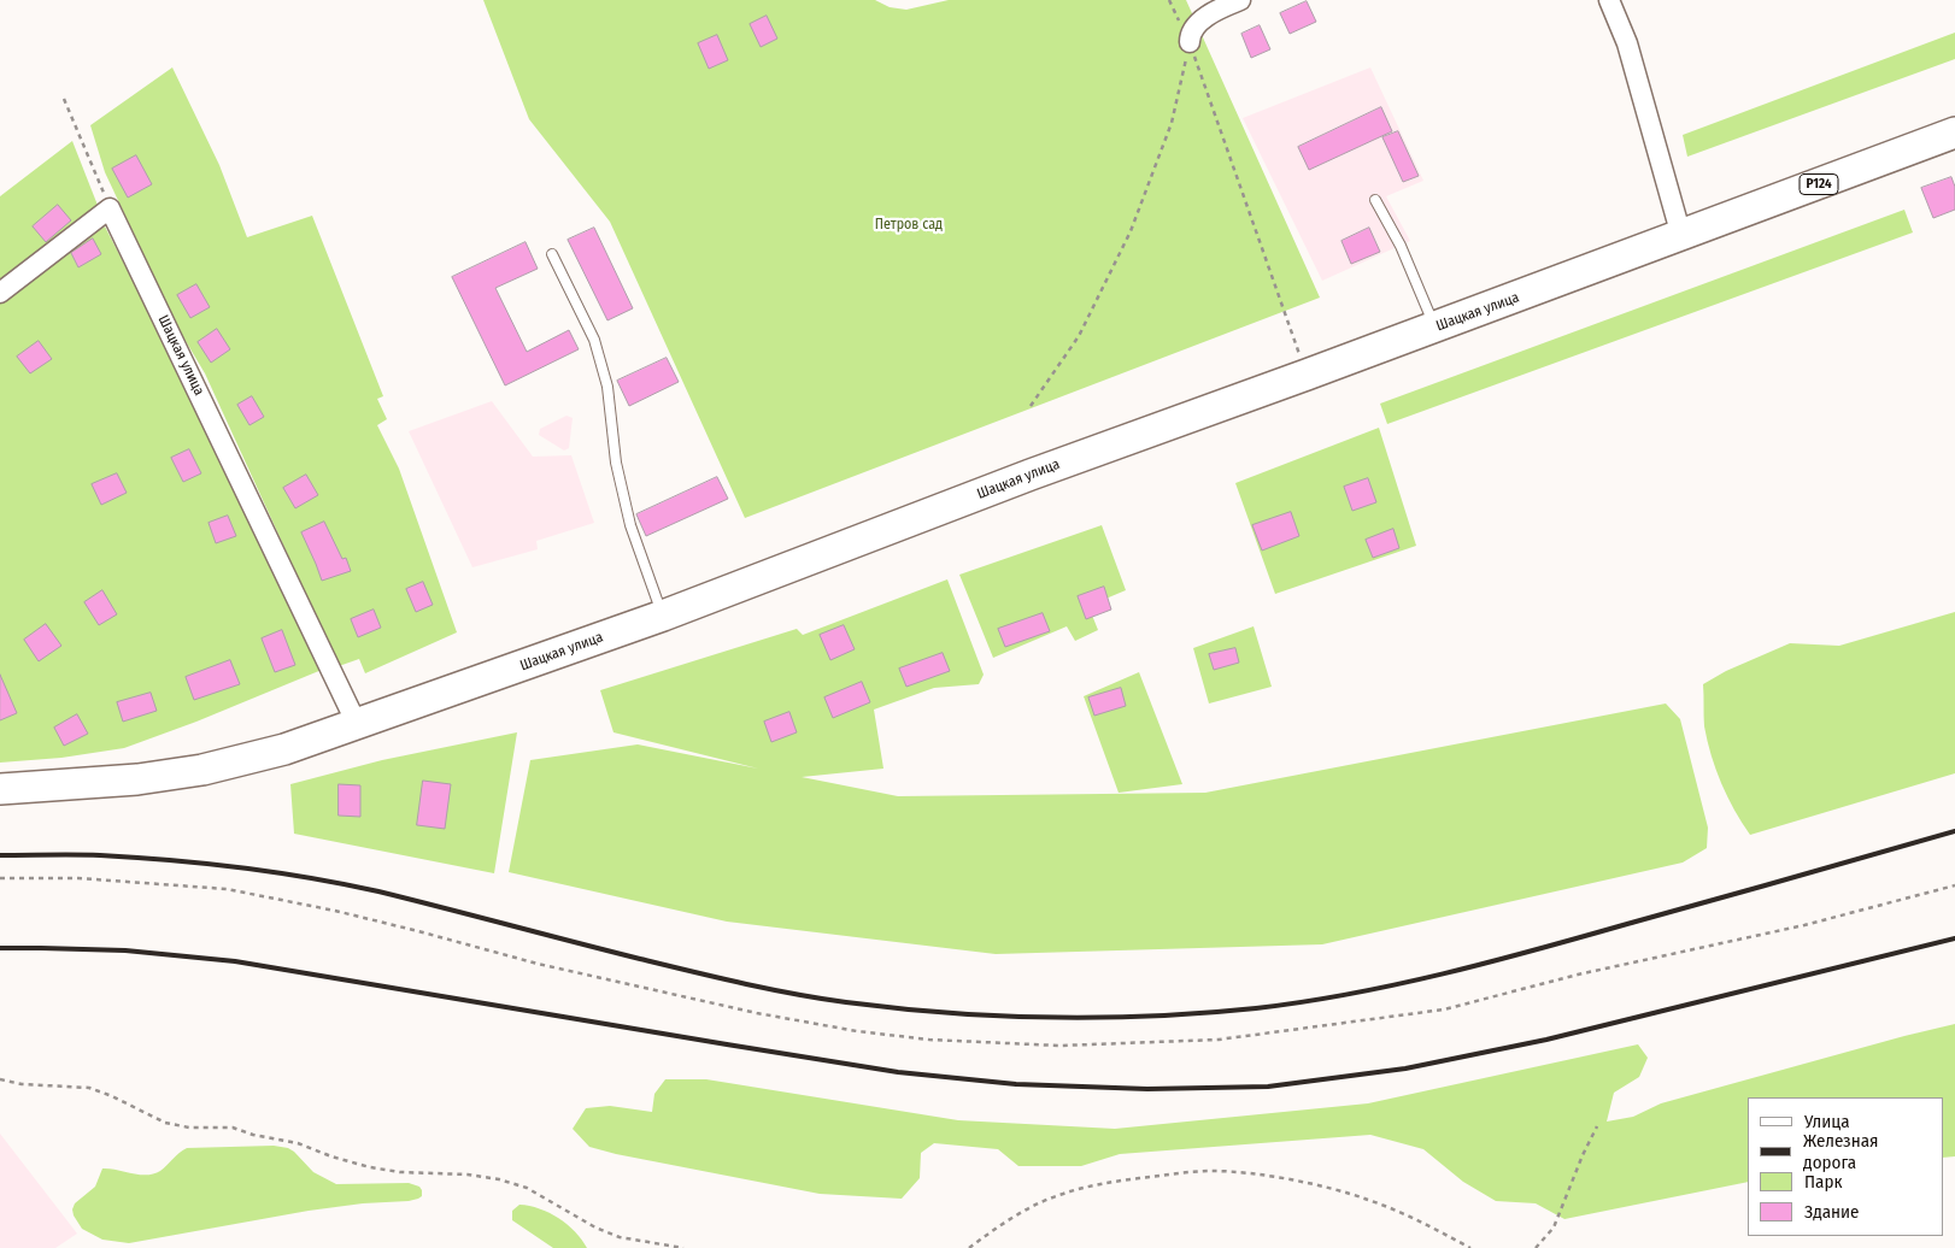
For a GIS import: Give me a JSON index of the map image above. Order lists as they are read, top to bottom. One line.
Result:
{"streets":{"main road":["Р124","Шацкая улица"]},"crossings":[["Р124","Шацкая улица"]],"parks":["Петров сад"],"legend":["Улица","Железная дорога","Парк","Здание"]}
